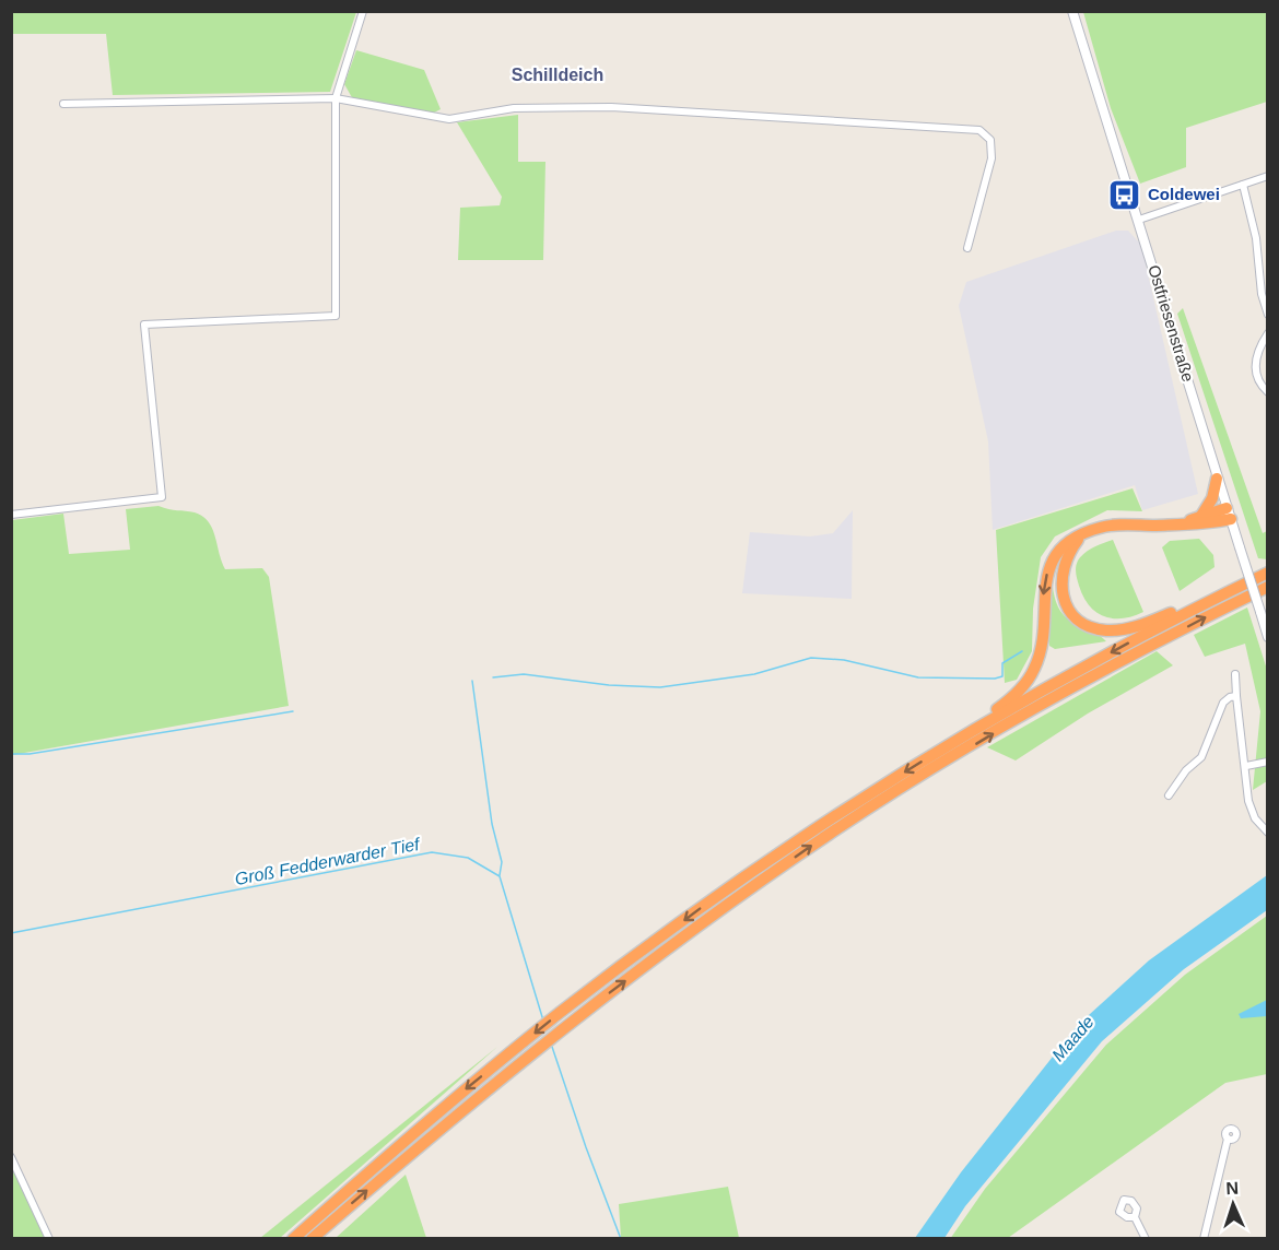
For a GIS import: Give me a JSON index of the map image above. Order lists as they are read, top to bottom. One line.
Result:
{"streets":{"main road":["Ostfriesenstraße"]},"districts":["Schilldeich"],"water":["Groß Fedderwarder Tief","Maade"],"places":{"bus stop":["Coldewei"]},"north":"top"}
